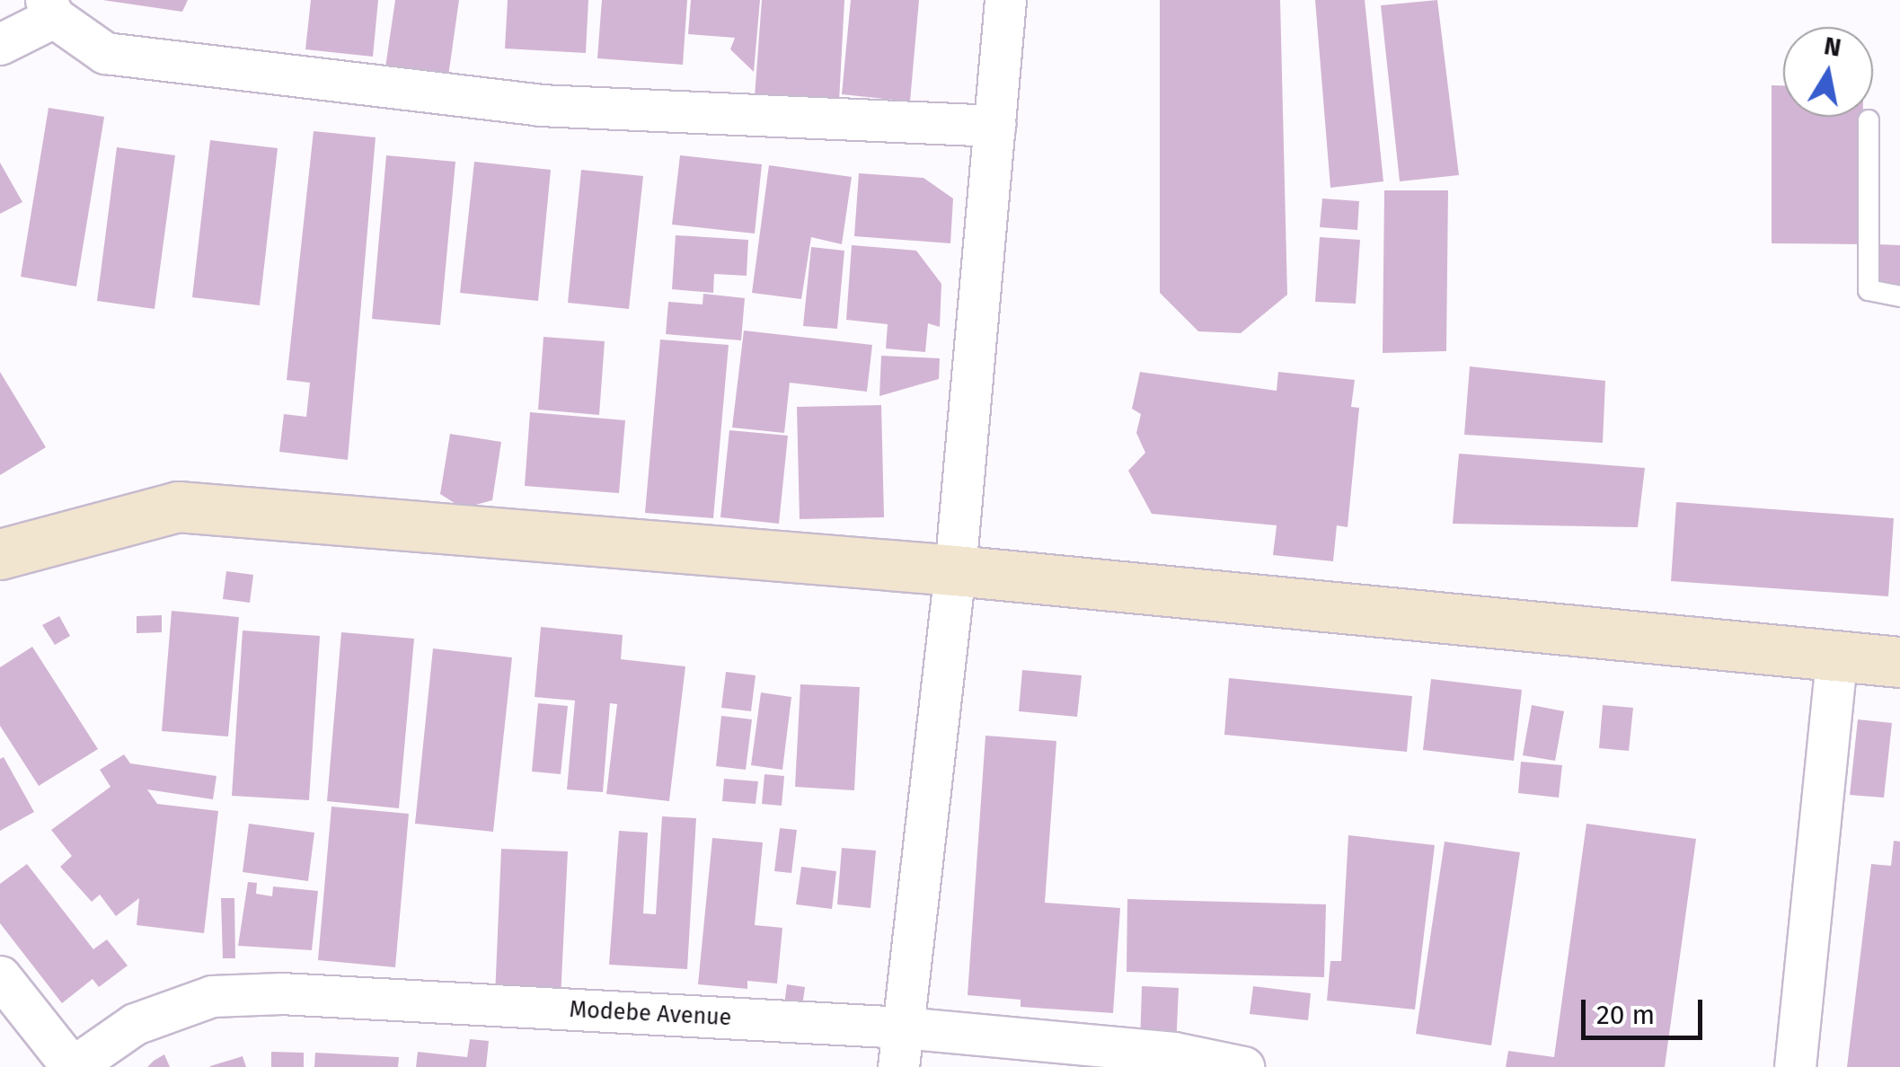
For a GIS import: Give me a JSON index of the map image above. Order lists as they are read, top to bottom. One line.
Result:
{"streets":{"street":["Modebe Avenue"]},"scale_bar":"20 m","north":"top"}
